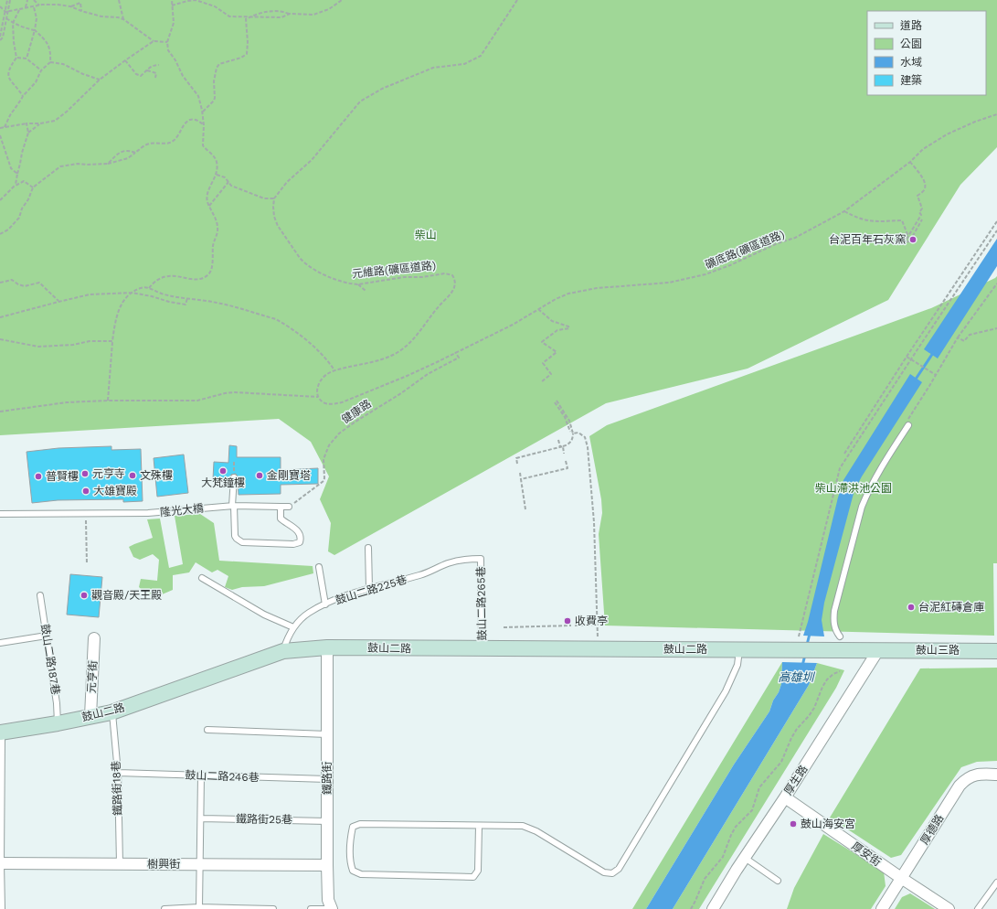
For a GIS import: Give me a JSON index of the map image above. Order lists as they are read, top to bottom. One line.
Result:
{"streets":{"street":["鼓山二路","鼓山三路","元亨街","鐵路街","厚生路","厚德路","厚安街","樹興街"],"lane":["隆光大橋","鼓山二路225巷","鼓山二路265巷","鼓山二路187巷","鼓山二路246巷","鐵路街18巷","鐵路街25巷"],"path":["礦底路(礦區道路)","元維路(礦區道路)","健康路"]},"crossings":[["礦底路(礦區道路)","健康路"],["健康路","隆光大橋"],["鼓山二路225巷","鼓山二路265巷"],["鼓山二路225巷","鼓山二路"],["鼓山二路265巷","鼓山二路"],["鼓山二路","鼓山三路"],["鼓山二路","鼓山二路187巷"],["鼓山二路","元亨街"],["鼓山二路","鐵路街"],["鼓山二路","厚生路"],["鼓山二路","鐵路街18巷"],["鼓山三路","厚生路"],["鼓山二路246巷","鐵路街"],["鼓山二路246巷","鐵路街18巷"],["鐵路街","鐵路街25巷"],["鐵路街","樹興街"],["厚生路","厚安街"],["鐵路街18巷","樹興街"],["厚德路","厚安街"]],"water":["高雄圳"],"parks":["柴山","柴山滯洪池公園"],"places":["台泥百年石灰窯","大梵鐘樓","元亨寺","文殊樓","金剛寶塔","普賢樓","大雄寶殿","觀音殿/天王殿","台泥紅磚倉庫","收費亭","鼓山海安宮"],"legend":["道路","公園","水域","建築"]}
